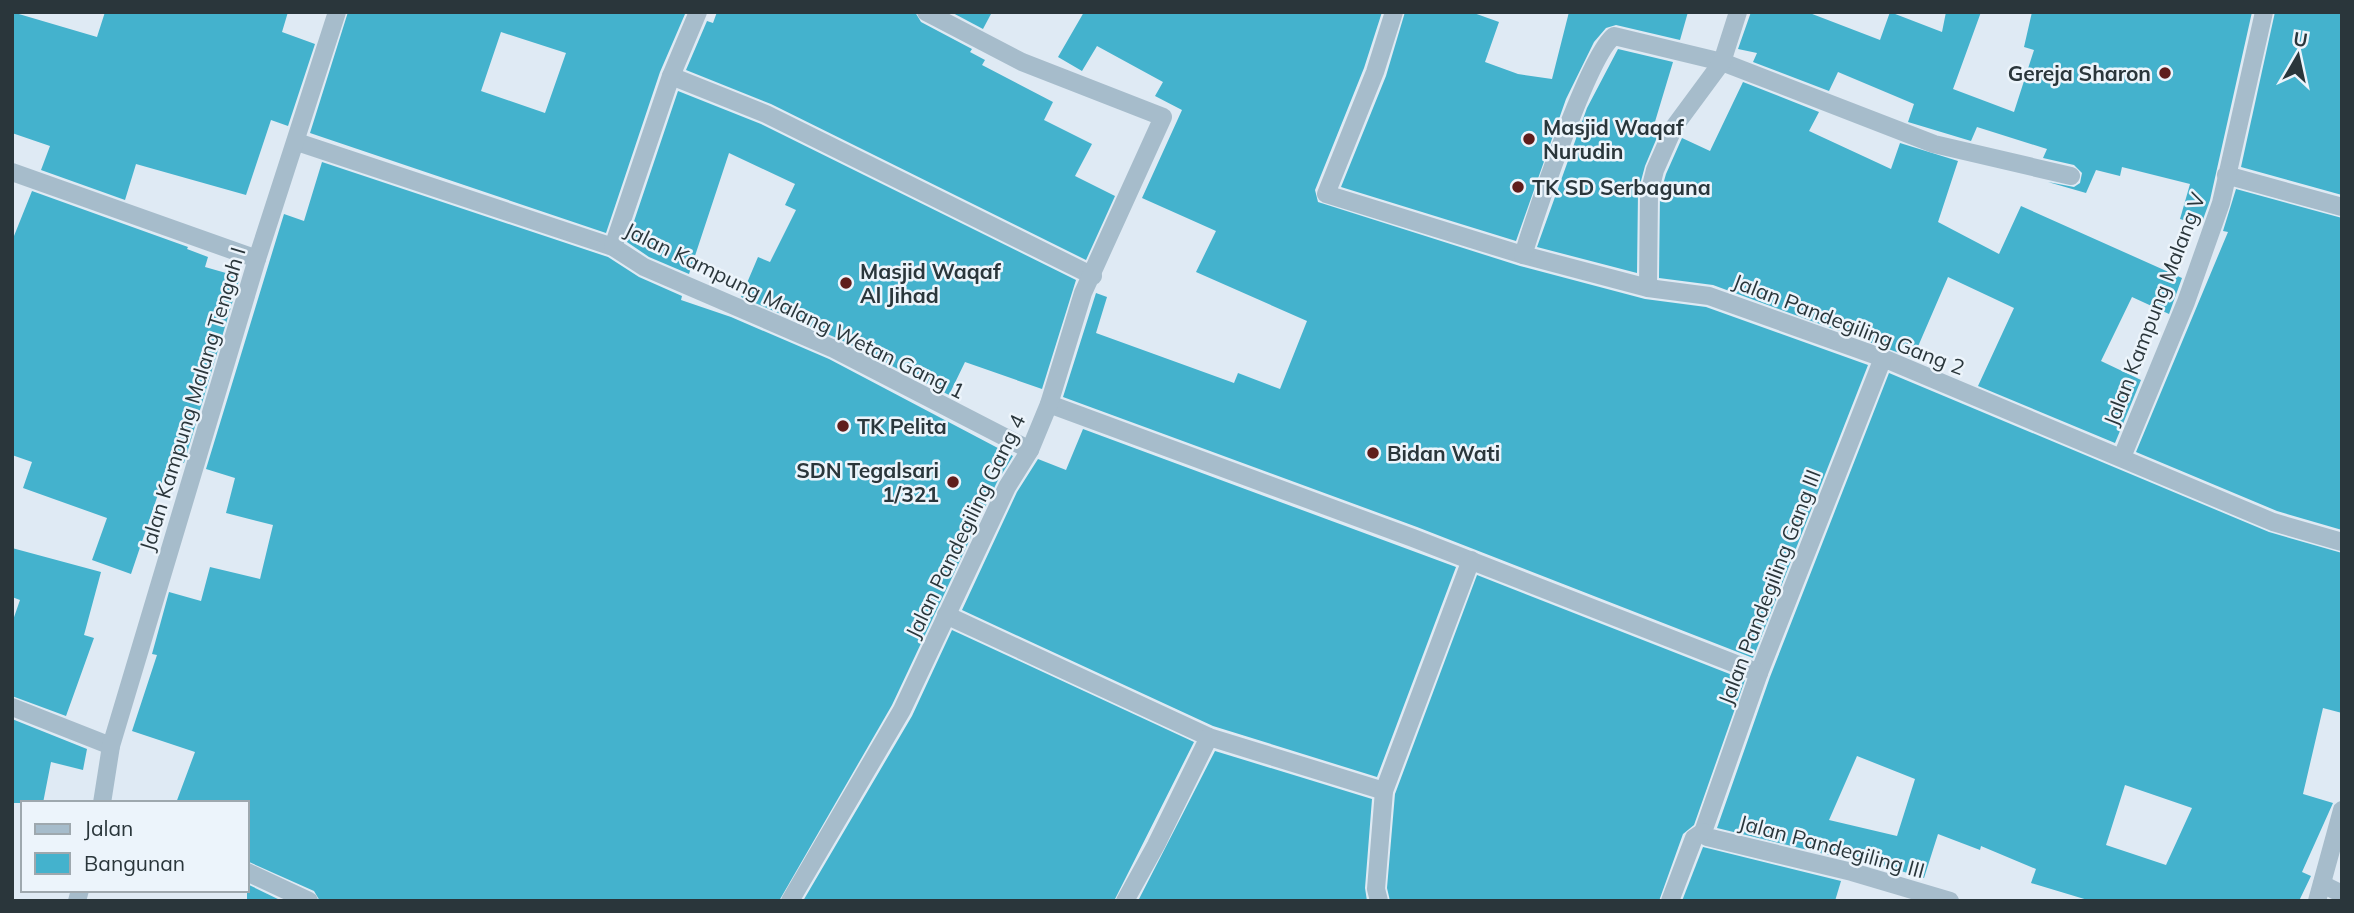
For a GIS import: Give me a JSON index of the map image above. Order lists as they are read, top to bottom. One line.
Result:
{"streets":{"street":["Jalan Kampung Malang V","Jalan Kampung Malang Wetan Gang 1","Jalan Pandegiling Gang 2","Jalan Kampung Malang Tengah I","Jalan Pandegiling Gang 4","Jalan Pandegiling Gang III","Jalan Pandegiling III"]},"crossings":[["Jalan Kampung Malang V","Jalan Pandegiling Gang 2"],["Jalan Kampung Malang Wetan Gang 1","Jalan Kampung Malang Tengah I"],["Jalan Kampung Malang Wetan Gang 1","Jalan Pandegiling Gang 4"],["Jalan Pandegiling Gang 2","Jalan Pandegiling Gang III"],["Jalan Pandegiling Gang III","Jalan Pandegiling III"]],"places":["Gereja Sharon","Masjid Waqaf Nurudin","TK SD Serbaguna","Masjid Waqaf Al Jihad","TK Pelita","Bidan Wati","SDN Tegalsari 1/321"],"legend":["Jalan","Bangunan"],"north":"top"}
